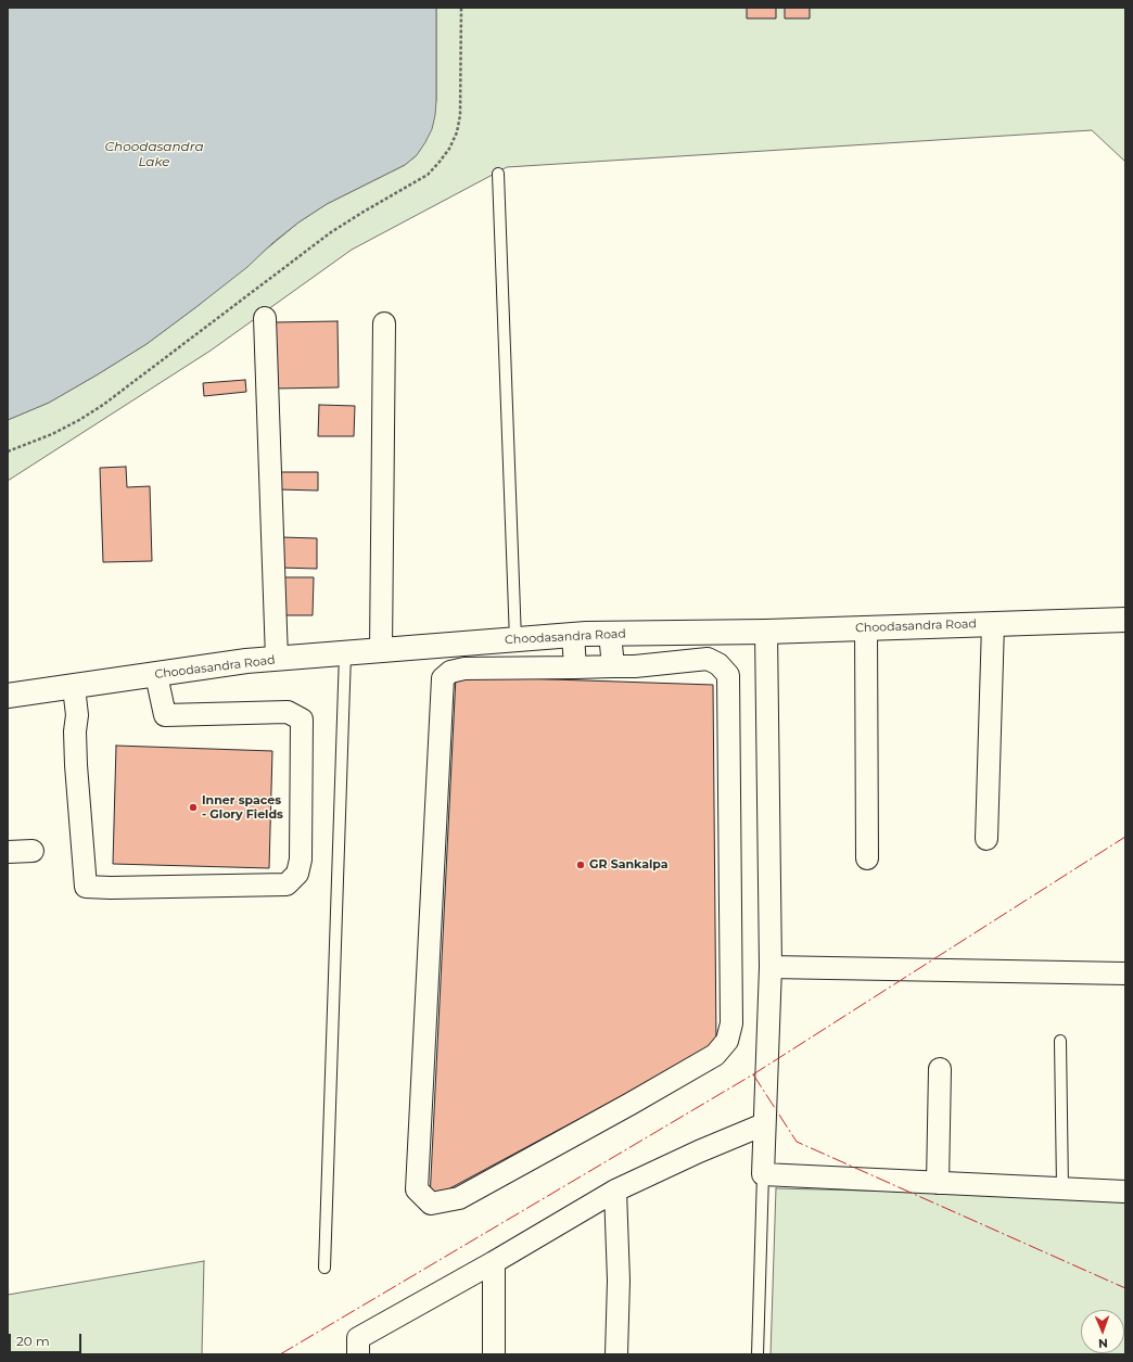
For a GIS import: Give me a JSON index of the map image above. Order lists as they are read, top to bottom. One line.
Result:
{"streets":{"street":["Choodasandra Road"]},"water":["Choodasandra Lake"],"places":["Inner spaces - Glory Fields","GR Sankalpa"],"scale_bar":"20 m","north":"bottom"}
